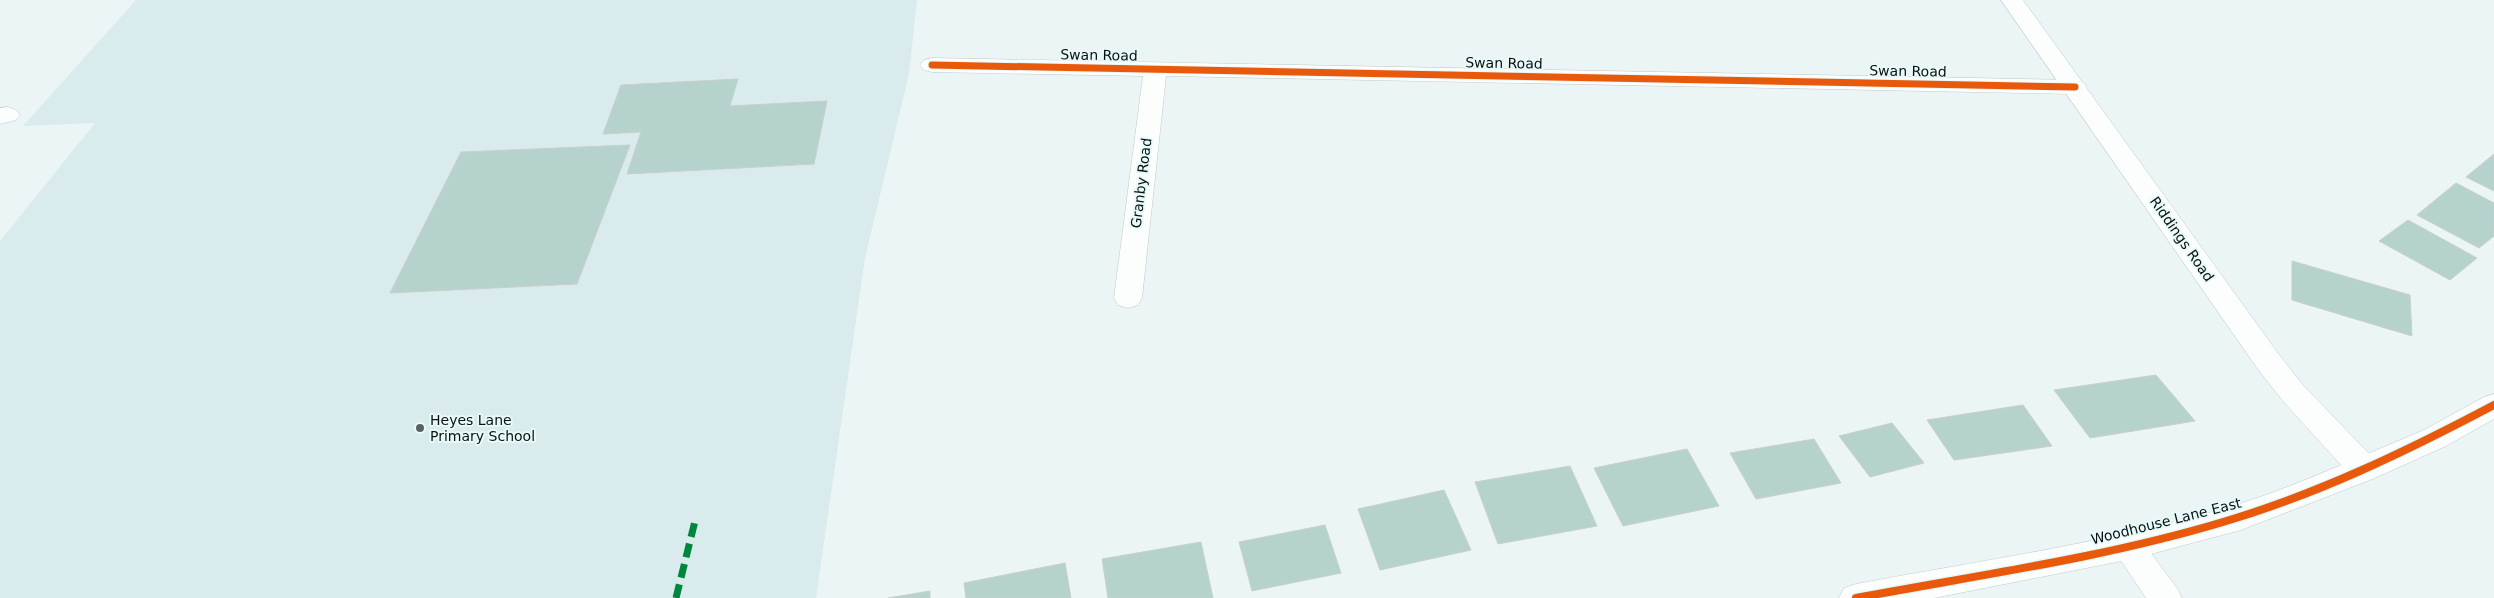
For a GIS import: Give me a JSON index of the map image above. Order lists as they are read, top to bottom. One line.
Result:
{"streets":{"street":["Swan Road","Granby Road","Riddings Road","Woodhouse Lane East"]},"crossings":[["Swan Road","Granby Road"],["Swan Road","Riddings Road"],["Riddings Road","Woodhouse Lane East"]],"places":["Heyes Lane Primary School"]}
